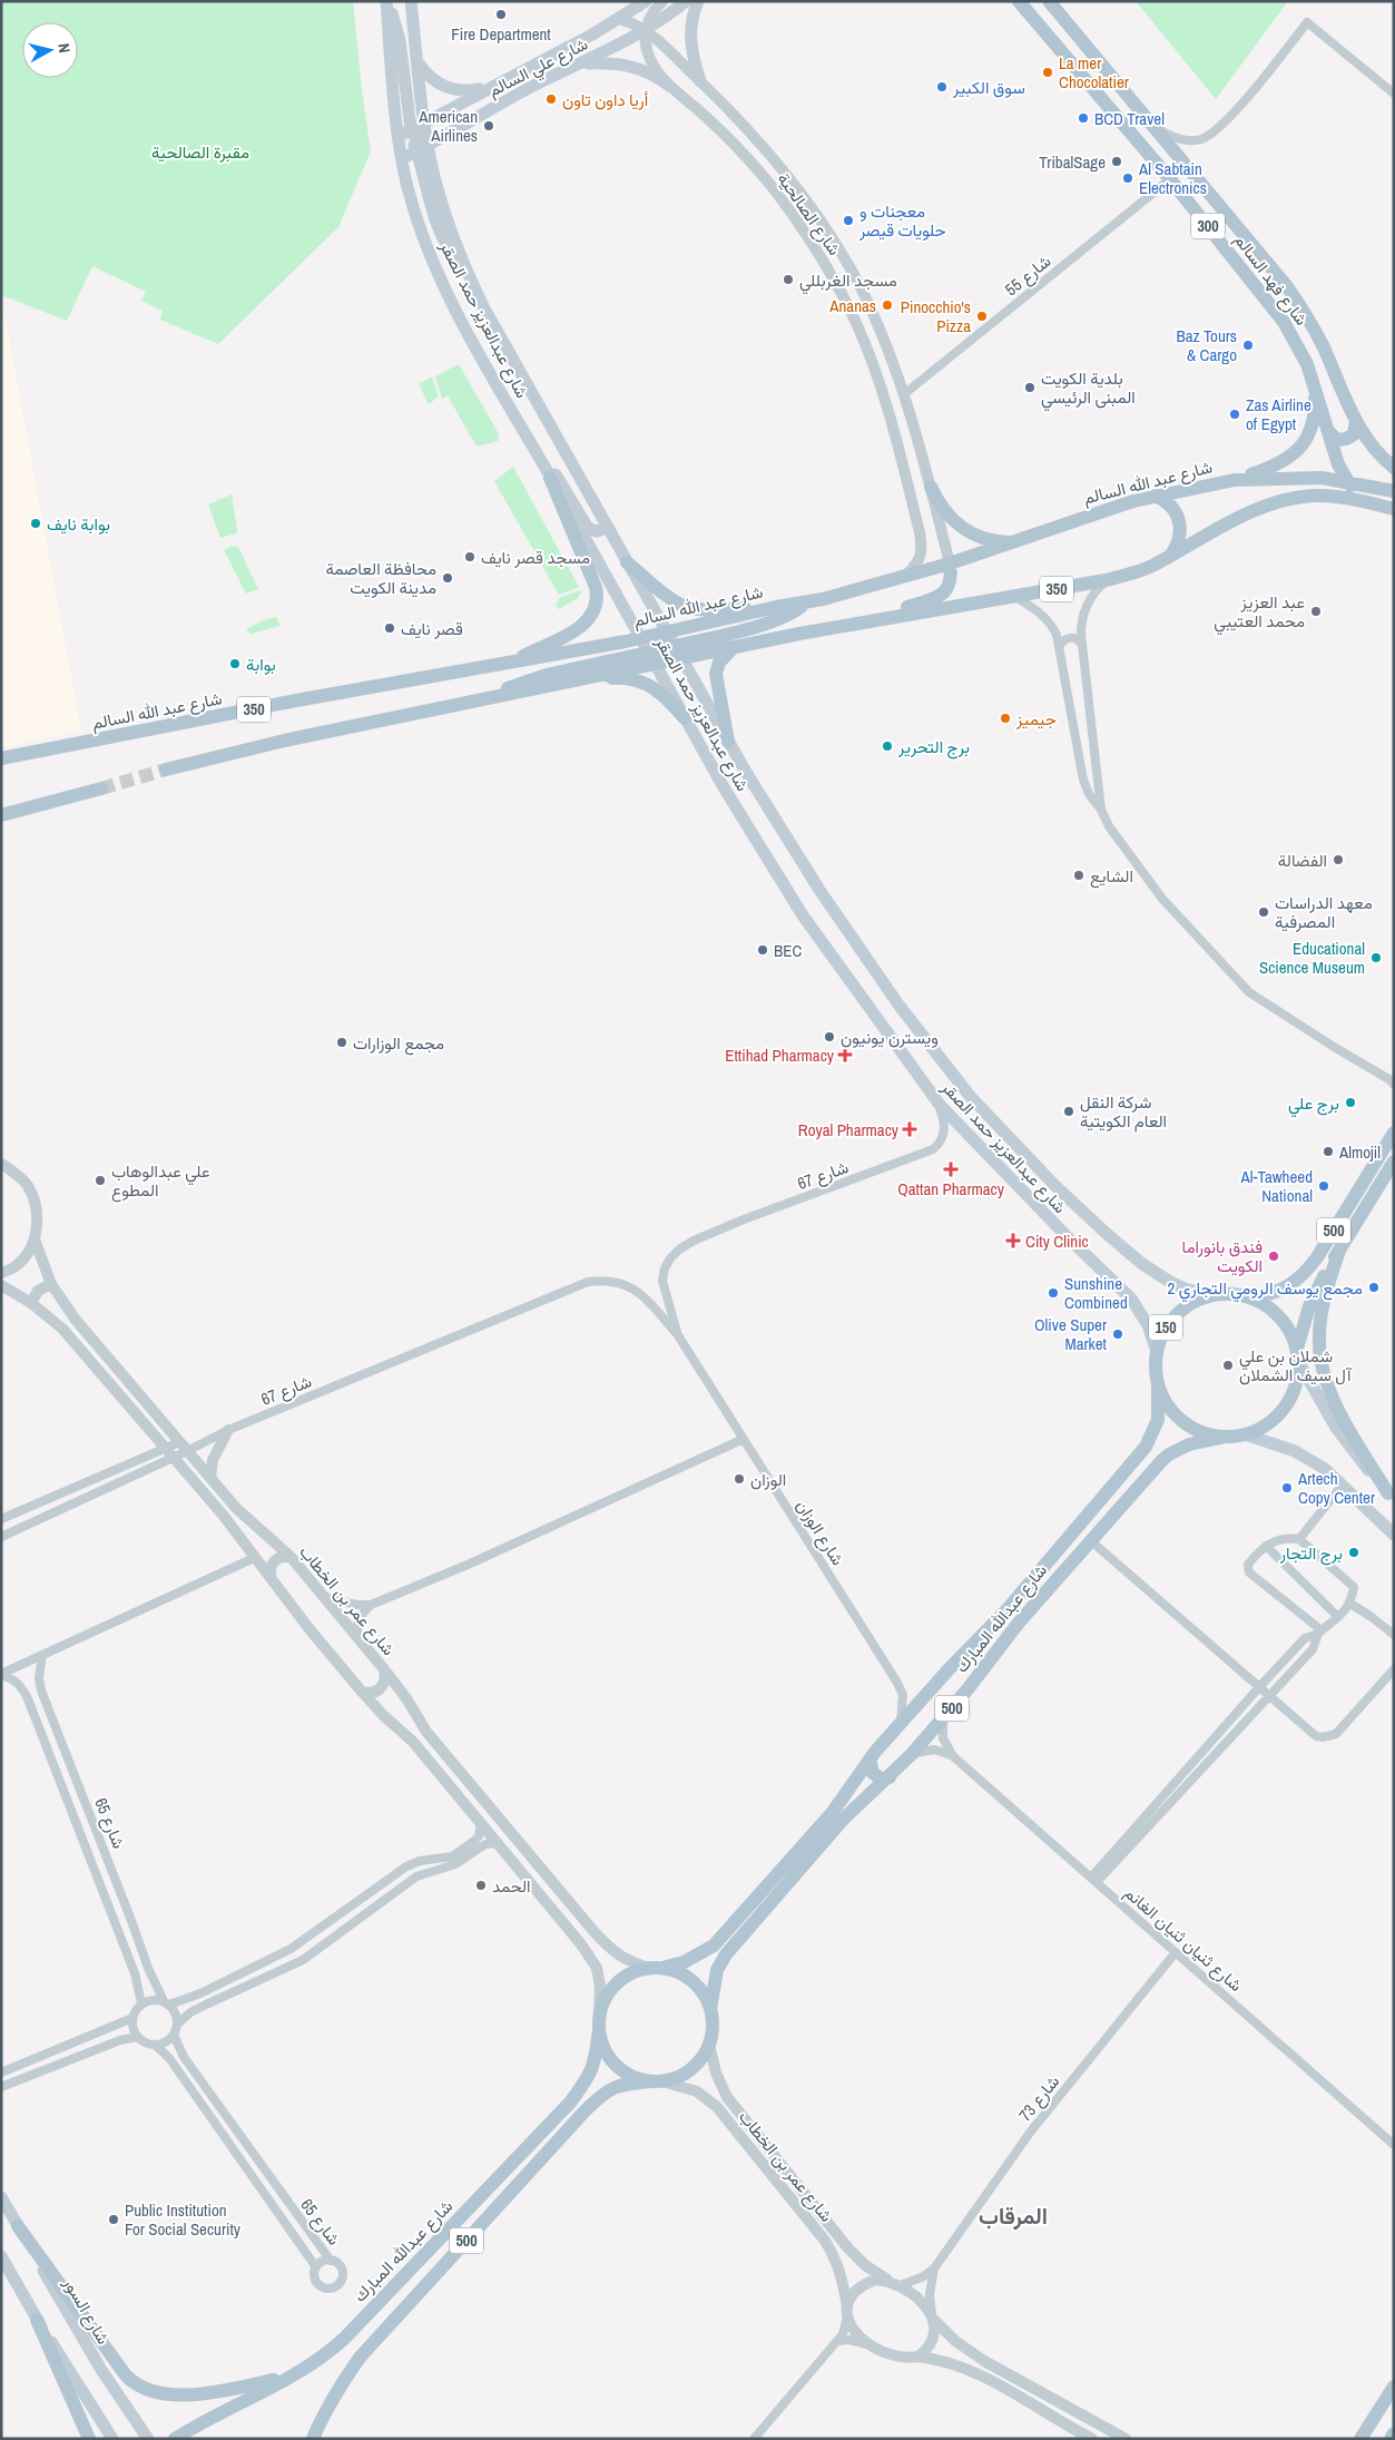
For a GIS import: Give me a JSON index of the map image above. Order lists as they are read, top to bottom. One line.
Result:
{"streets":{"main road":["شارع علي السالم","300","شارع فهد السالم","شارع عبدالعزيز حمد الصقر","شارع عبد الله السالم","350","500","150","شارع عبدالله المبارك","شارع السور"],"street":["شارع الصالحية","شارع 55","شارع 67","شارع الوزان","شارع عمر بن الخطاب","شارع 65","شارع ثنيان ثنيان الغانم","شارع 73"]},"crossings":[["شارع علي السالم","شارع الصالحية"],["شارع علي السالم","شارع عبدالعزيز حمد الصقر"],["شارع الصالحية","شارع 55"],["شارع الصالحية","شارع عبد الله السالم"],["شارع 55","شارع فهد السالم"],["شارع فهد السالم","شارع عبد الله السالم"],["شارع عبدالعزيز حمد الصقر","شارع عبد الله السالم"],["شارع عبدالعزيز حمد الصقر","شارع 67"],["شارع عبدالعزيز حمد الصقر","500"],["شارع عبدالعزيز حمد الصقر","150"],["شارع عبدالعزيز حمد الصقر","شارع عبدالله المبارك"],["شارع 67","شارع الوزان"],["شارع 67","شارع عمر بن الخطاب"],["500","150"],["500","شارع عمر بن الخطاب"],["500","شارع عبدالله المبارك"],["150","شارع عبدالله المبارك"],["شارع الوزان","شارع عبدالله المبارك"],["شارع عمر بن الخطاب","شارع عبدالله المبارك"],["شارع عمر بن الخطاب","شارع 73"],["شارع ثنيان ثنيان الغانم","شارع 73"]],"districts":["المرقاب"],"parks":["مقبرة الصالحية"],"places":{"other":["Fire Department","La mer Chocolatier","سوق الكبير","أريا داون تاون","BCD Travel","American Airlines","TribalSage","Al Sabtain Electronics","معجنات و حلويات قيصر","مسجد الغربللي","Ananas","Pinocchio's Pizza","Baz Tours & Cargo","بلدية الكويت المبنى الرئيسي","Zas Airline of Egypt","بوابة نايف","مسجد قصر نايف","محافظة العاصمة مدينة الكويت","عبد العزيز محمد العتيبي","قصر نايف","بوابة","جيميز","برج التحرير","الفضالة","الشايع","معهد الدراسات المصرفية","BEC","Educational Science Museum","ويسترن يونيون","مجمع الوزارات","برج علي","شركة النقل العام الكويتية","Almojil","علي عبدالوهاب المطوع","Al-Tawheed National","فندق بانوراما الكويت","مجمع يوسف الرومي التجاري 2","Sunshine Combined","Olive Super Market","شملان بن علي آل سيف الشملان","الوزان","Artech Copy Center","برج التجار","الحمد","Public Institution For Social Security"],"health":["Ettihad Pharmacy","Royal Pharmacy","Qattan Pharmacy","City Clinic"]},"north":"right"}
